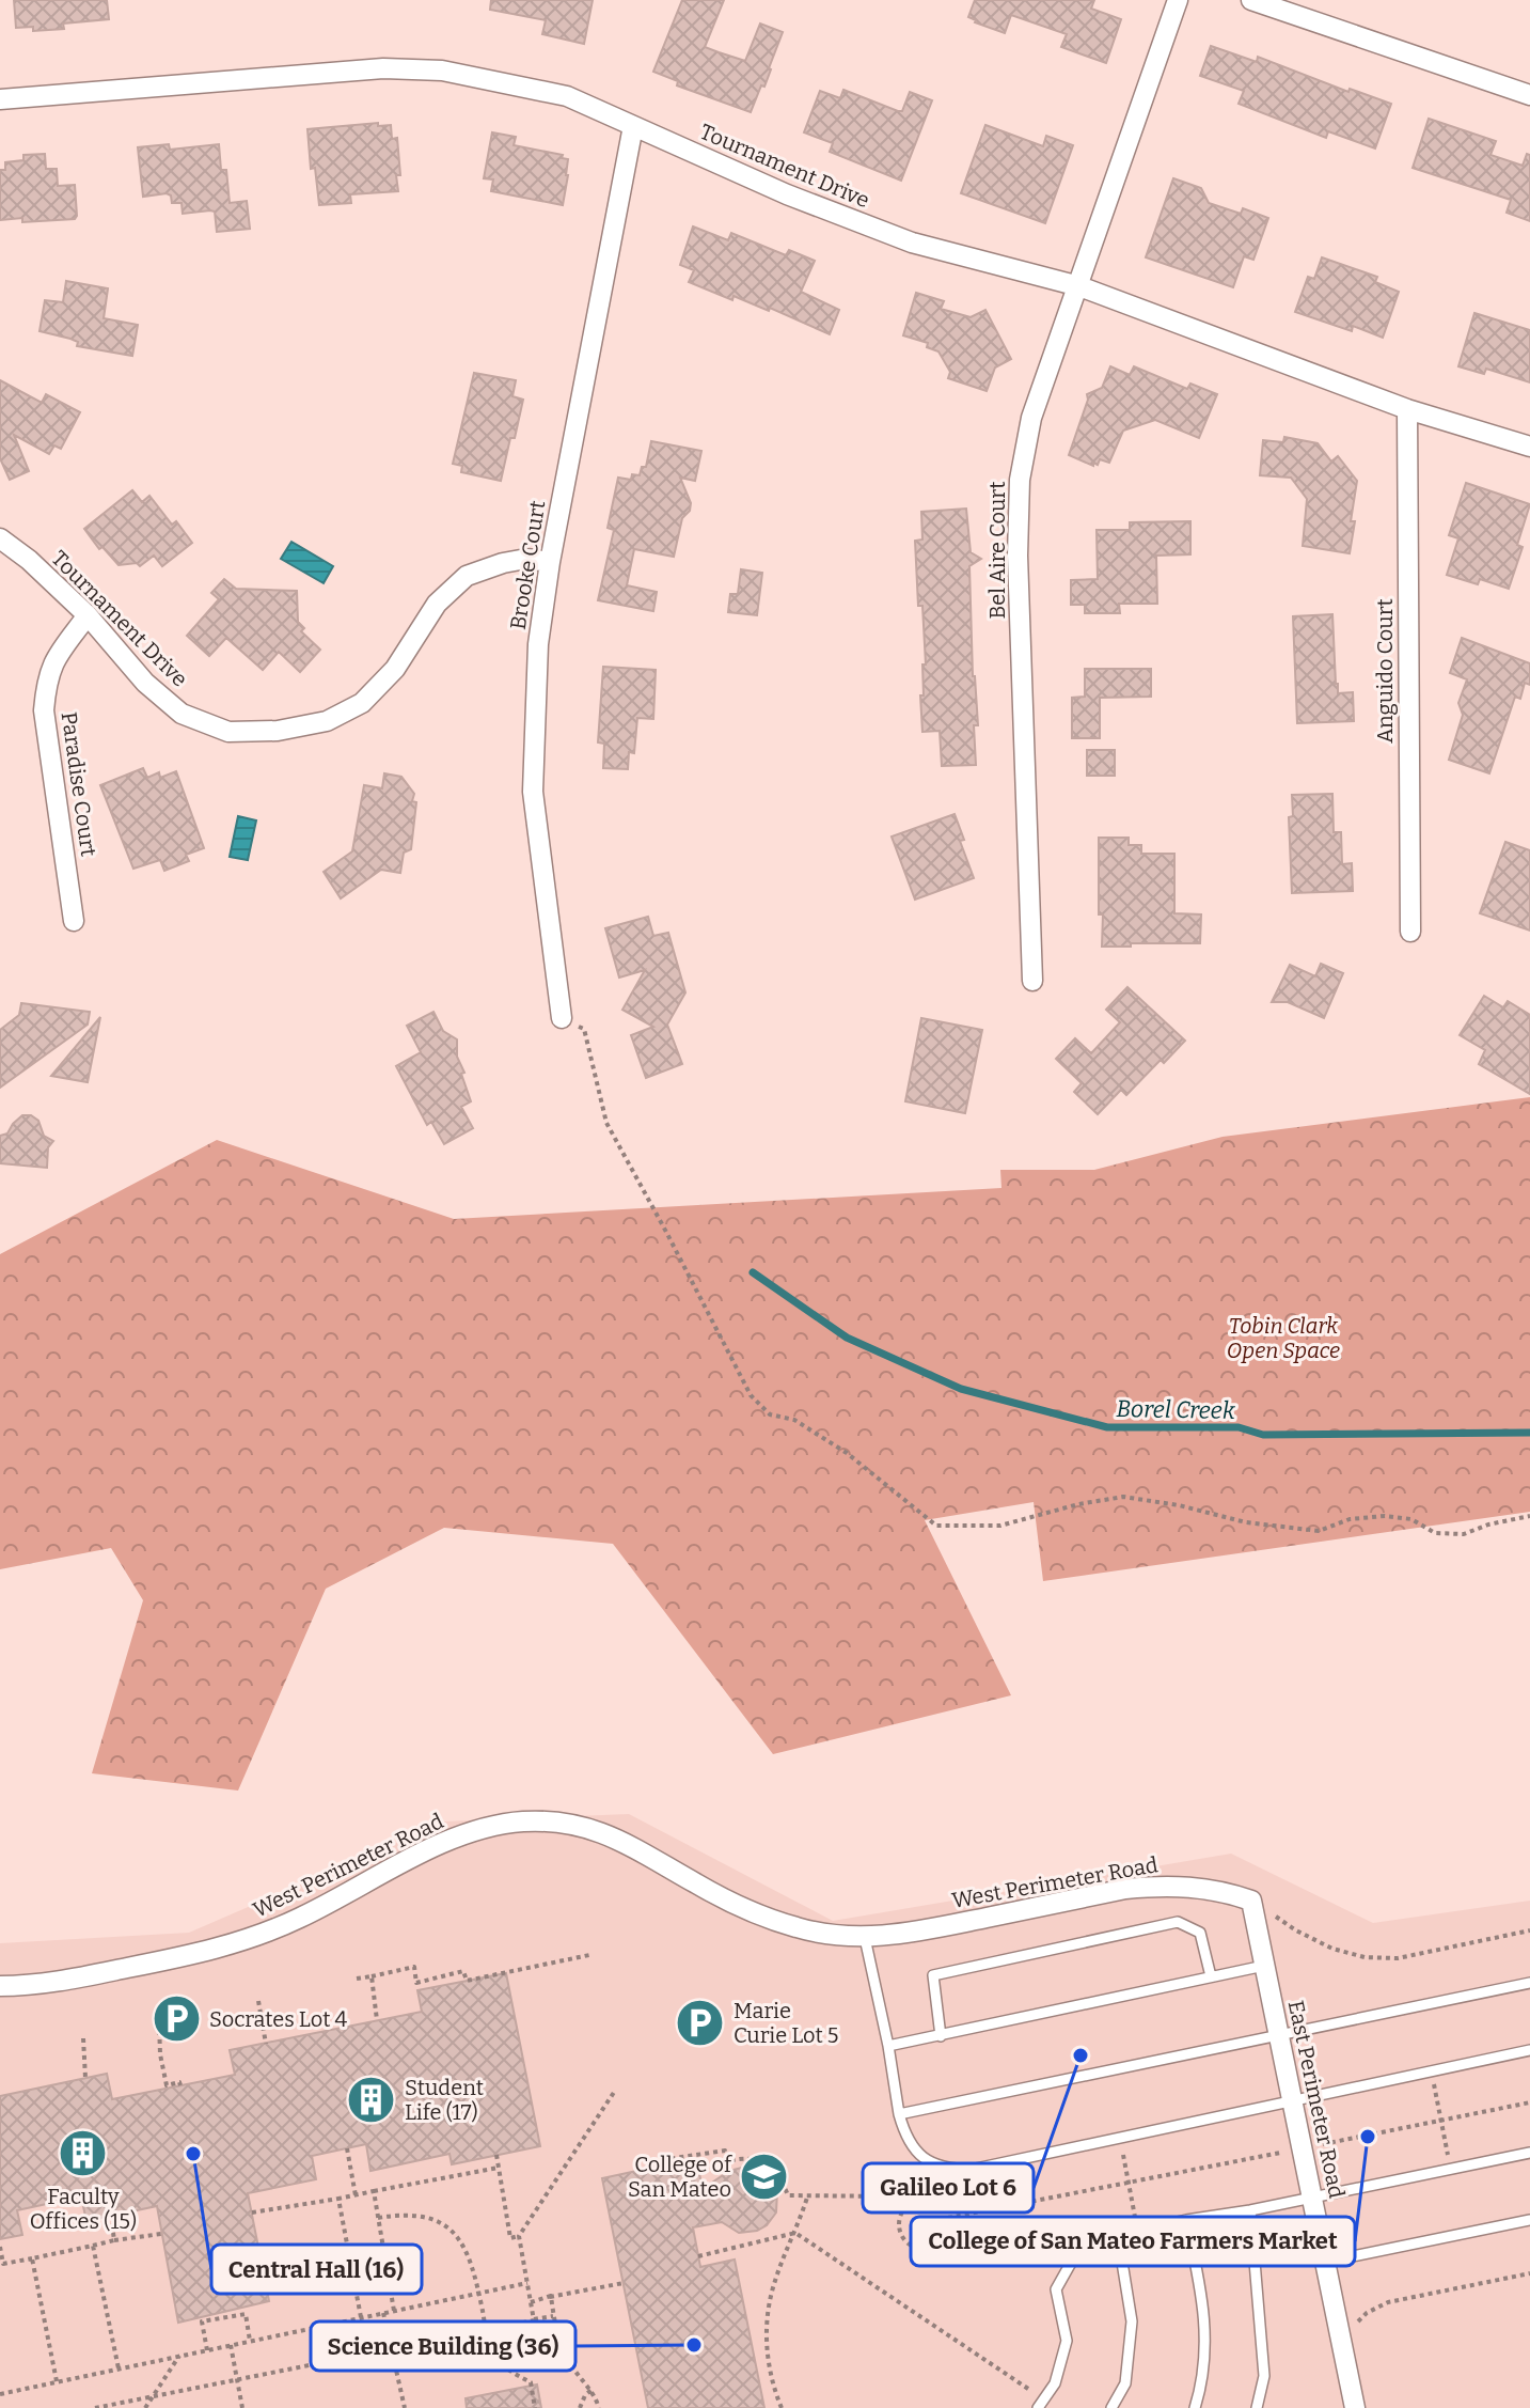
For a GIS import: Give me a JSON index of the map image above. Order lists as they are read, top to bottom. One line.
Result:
{"streets":{"street":["Tournament Drive","Bel Aire Court","Brooke Court","Anguido Court","Paradise Court","West Perimeter Road","East Perimeter Road"]},"crossings":[["Tournament Drive","Bel Aire Court"],["Tournament Drive","Brooke Court"],["Tournament Drive","Anguido Court"],["Tournament Drive","Paradise Court"],["West Perimeter Road","East Perimeter Road"]],"water":["Borel Creek"],"parks":["Tobin Clark Open Space"],"places":{"parking":["Socrates Lot 4","Marie Curie Lot 5"],"other":["Galileo Lot 6","College of San Mateo Farmers Market","Central Hall (16)","Science Building (36)"],"building":["Student Life (17)","Faculty Offices (15)"],"school or university":["College of San Mateo"]}}
